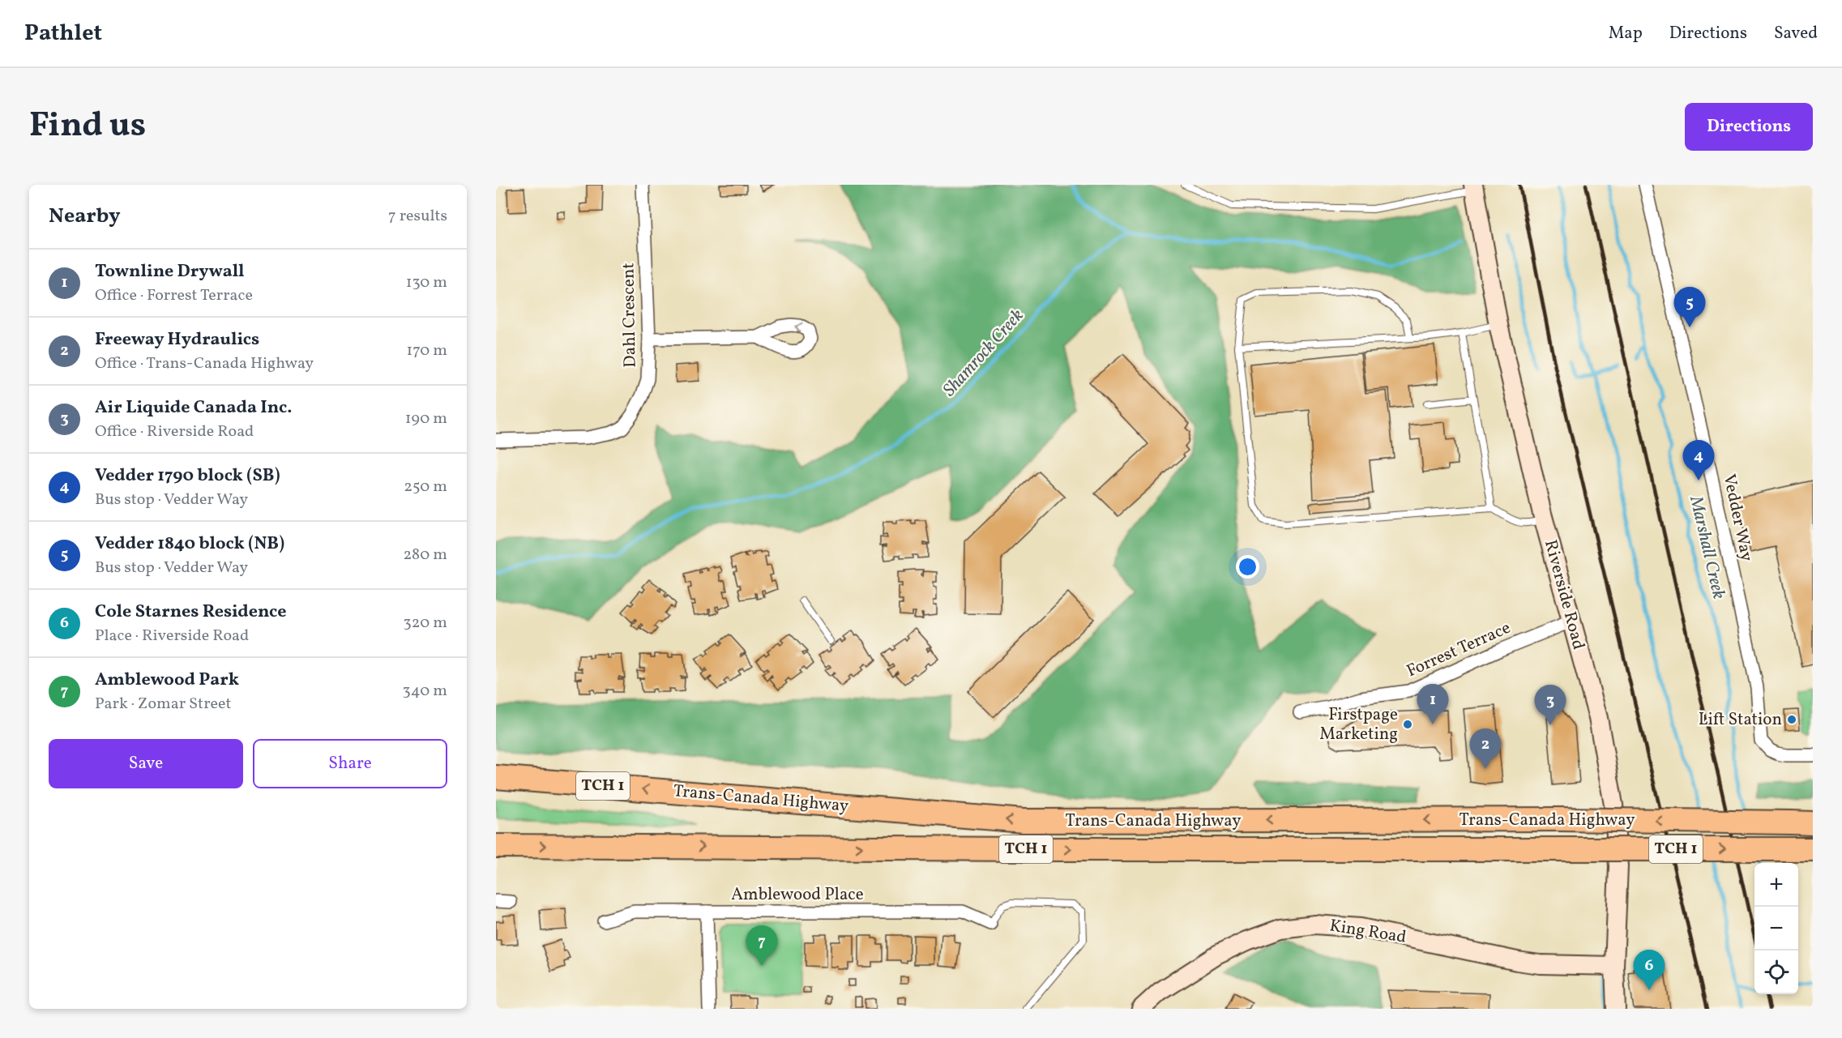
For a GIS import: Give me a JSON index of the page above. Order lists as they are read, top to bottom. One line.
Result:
{"streets":{"highway":["TCH 1","Trans-Canada Highway"],"street":["Dahl Crescent","Vedder Way","Riverside Road","Forrest Terrace","Amblewood Place","King Road"]},"crossings":[["Riverside Road","Forrest Terrace"],["Riverside Road","King Road"]],"water":["Shamrock Creek","Marshall Creek"],"places":["Lift Station","Firstpage Marketing"],"page":{"header":"Pathlet","nav":["Map","Directions","Saved"],"title":"Find us","buttons":["Directions",["Save","Share"]],"heading":["Nearby","7 results"],"list":[{"mark":"1","name":"Townline Drywall","note":"Office · Forrest Terrace","value":"130 m"},{"mark":"2","name":"Freeway Hydraulics","note":"Office · Trans-Canada Highway","value":"170 m"},{"mark":"3","name":"Air Liquide Canada Inc.","note":"Office · Riverside Road","value":"190 m"},{"mark":"4","name":"Vedder 1790 block (SB)","note":"Bus stop · Vedder Way","value":"250 m"},{"mark":"5","name":"Vedder 1840 block (NB)","note":"Bus stop · Vedder Way","value":"280 m"},{"mark":"6","name":"Cole Starnes Residence","note":"Place · Riverside Road","value":"320 m"},{"mark":"7","name":"Amblewood Park","note":"Park · Zomar Street","value":"340 m"}],"pins":["5","4","1","3","2","7","6"],"map_buttons":["+","−"]}}
